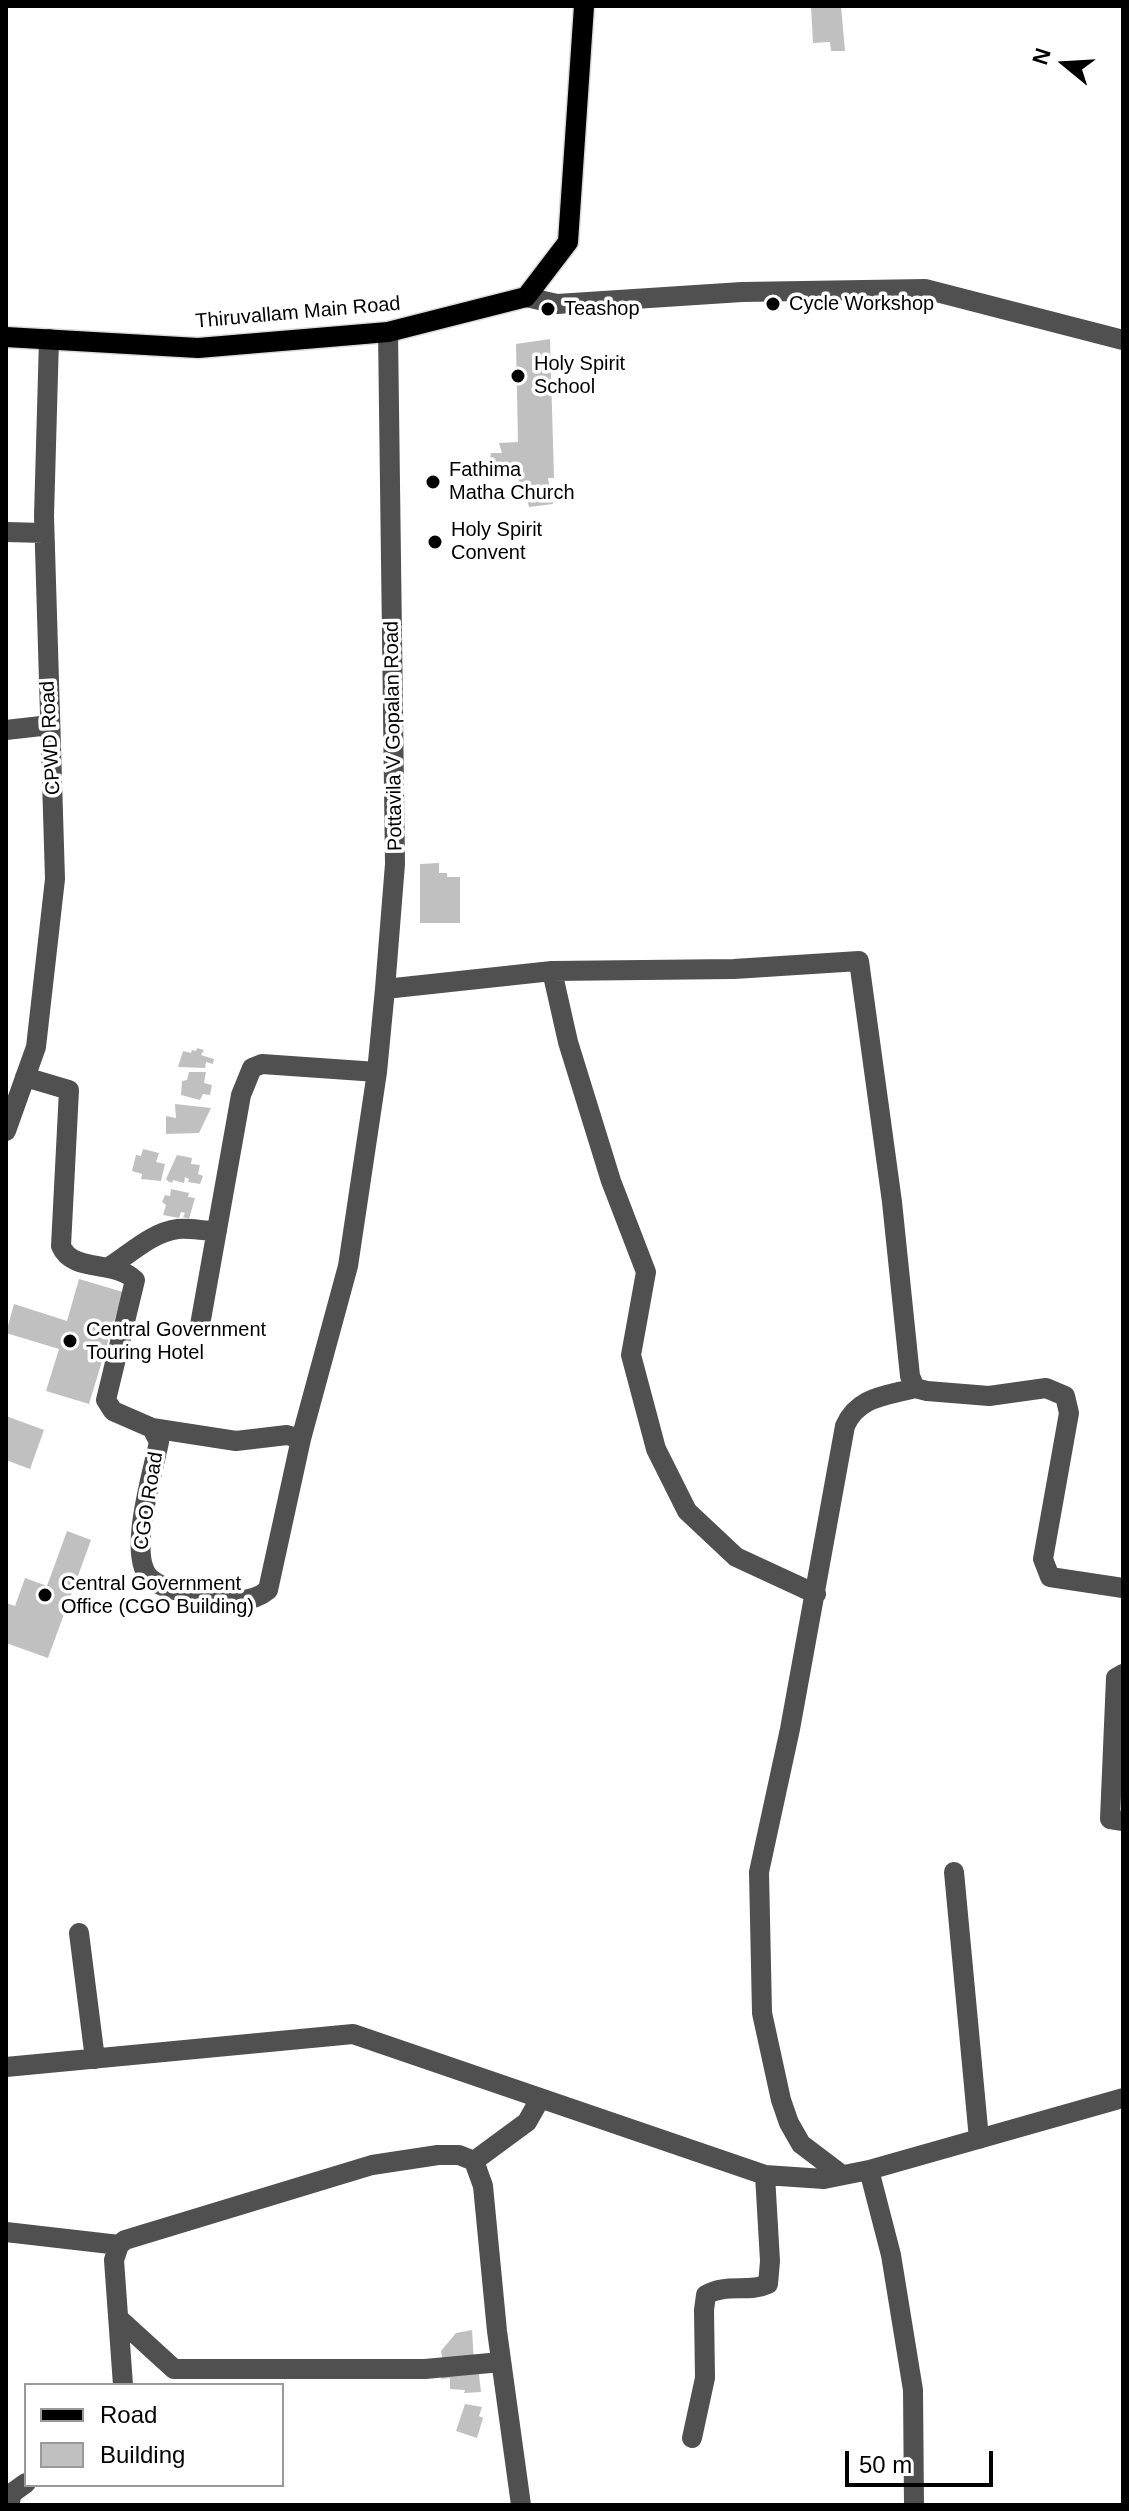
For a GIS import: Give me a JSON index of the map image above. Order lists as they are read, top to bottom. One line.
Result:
{"streets":{"main road":["Thiruvallam Main Road"],"street":["Pottavila V Gopalan Road","CPWD Road","CGO Road"]},"crossings":[["Thiruvallam Main Road","Pottavila V Gopalan Road"],["Thiruvallam Main Road","CPWD Road"],["Pottavila V Gopalan Road","CGO Road"]],"places":["Cycle Workshop","Teashop","Holy Spirit School","Fathima Matha Church","Holy Spirit Convent","Central Government Touring Hotel","Central Government Office (CGO Building)"],"legend":["Road","Building"],"scale_bar":"50 m","north":"left"}
